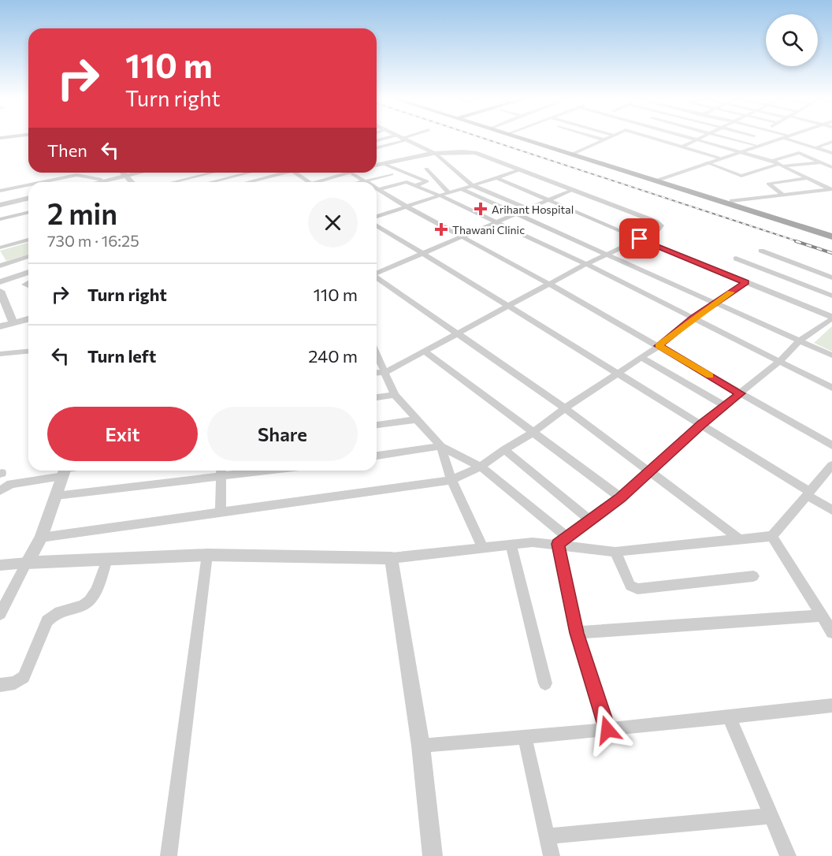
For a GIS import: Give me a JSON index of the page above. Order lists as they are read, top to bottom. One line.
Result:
{"places":{"health":["Arihant Hospital","Thawani Clinic"]},"page":{"turn":["110 m","Turn right"],"then":"Then","heading":["2 min","730 m · 16:25"],"list":[{"name":"Turn right","value":"110 m"},{"name":"Turn left","value":"240 m"}],"buttons":["Exit","Share"]}}
